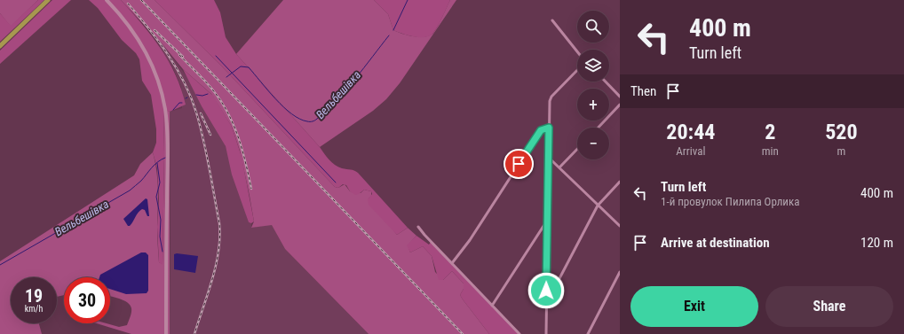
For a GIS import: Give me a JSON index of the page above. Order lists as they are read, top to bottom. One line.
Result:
{"water":["Вельбешівка"],"page":{"turn":["400 m","Turn left"],"map_buttons":["+","−"],"then":"Then","eta":["20:44","Arrival","2","min","520","m"],"list":[{"name":"Turn left","note":"1-й провулок Пилипа Орлика","value":"400 m"},{"name":"Arrive at destination","value":"120 m"}],"speed":"19 km/h","limit":"30","buttons":["Exit","Share"]}}
